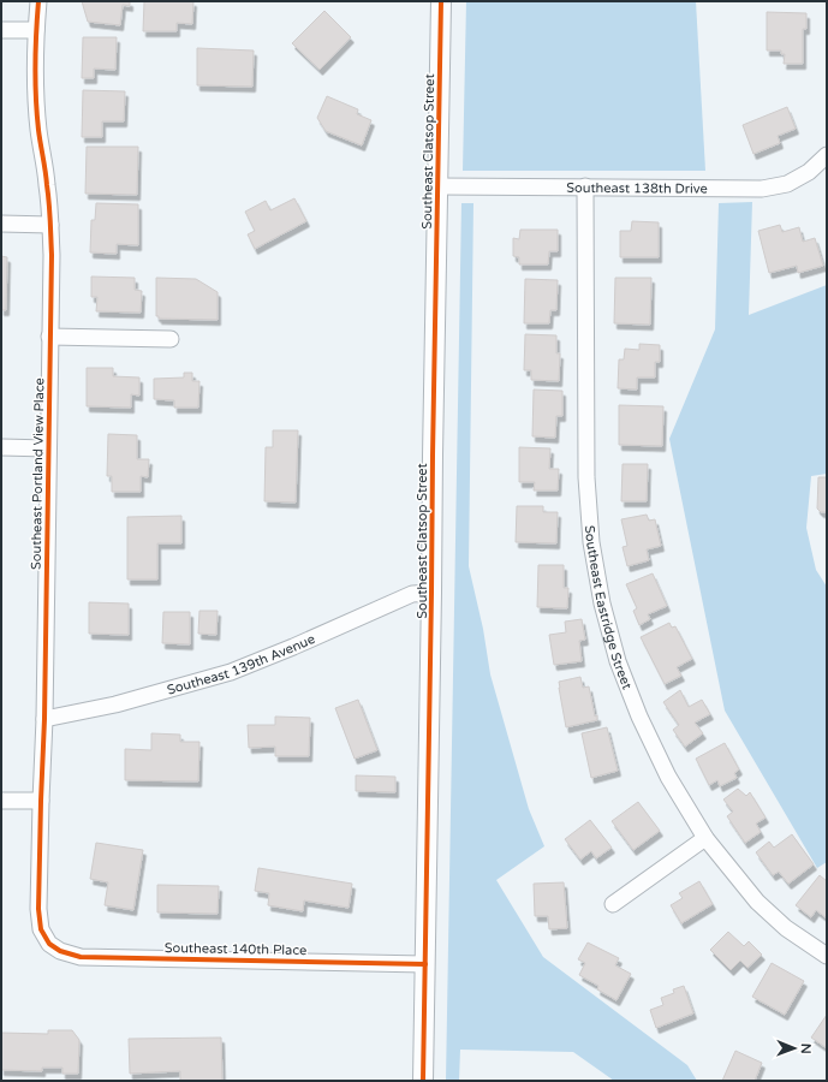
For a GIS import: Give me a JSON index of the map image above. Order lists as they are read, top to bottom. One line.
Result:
{"streets":{"street":["Southeast Clatsop Street","Southeast 138th Drive","Southeast Portland View Place","Southeast Eastridge Street","Southeast 139th Avenue","Southeast 140th Place"]},"crossings":[["Southeast Clatsop Street","Southeast 138th Drive"],["Southeast Clatsop Street","Southeast 139th Avenue"],["Southeast Clatsop Street","Southeast 140th Place"],["Southeast 138th Drive","Southeast Eastridge Street"],["Southeast Portland View Place","Southeast 139th Avenue"],["Southeast Portland View Place","Southeast 140th Place"]],"north":"right"}
